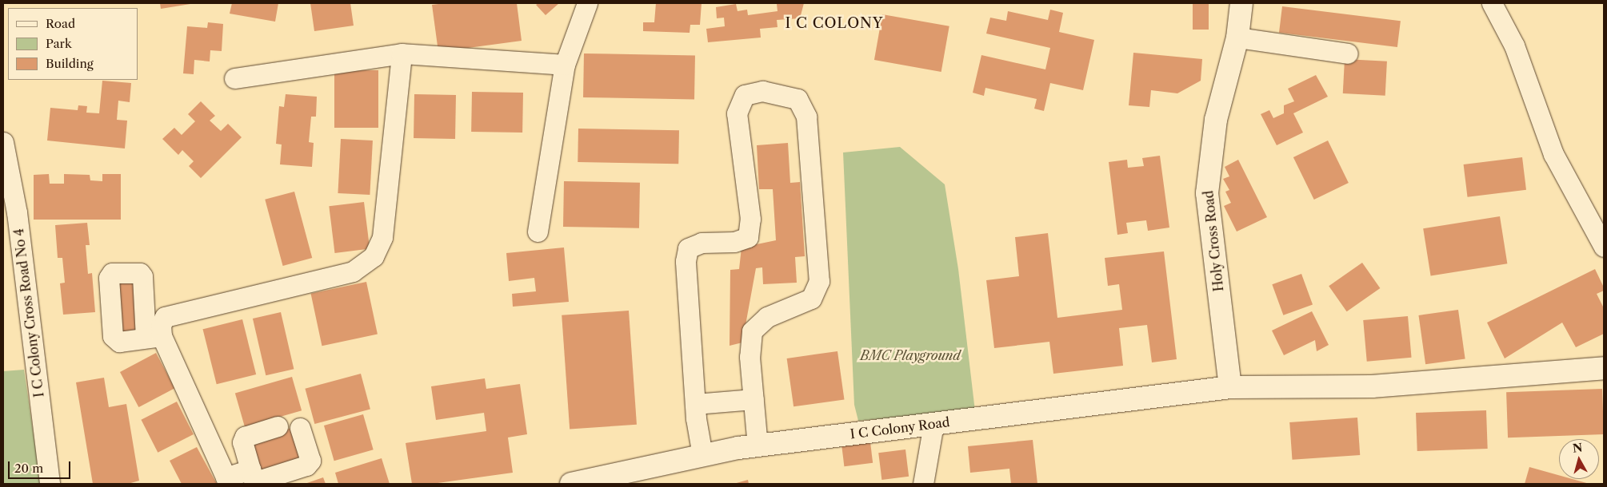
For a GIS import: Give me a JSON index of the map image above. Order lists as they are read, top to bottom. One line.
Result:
{"streets":{"street":["Holy Cross Road","I C Colony Cross Road No 4","I C Colony Road"]},"crossings":[["Holy Cross Road","I C Colony Road"]],"districts":["I C COLONY"],"parks":["BMC Playground"],"legend":["Road","Park","Building"],"scale_bar":"20 m","north":"top"}
